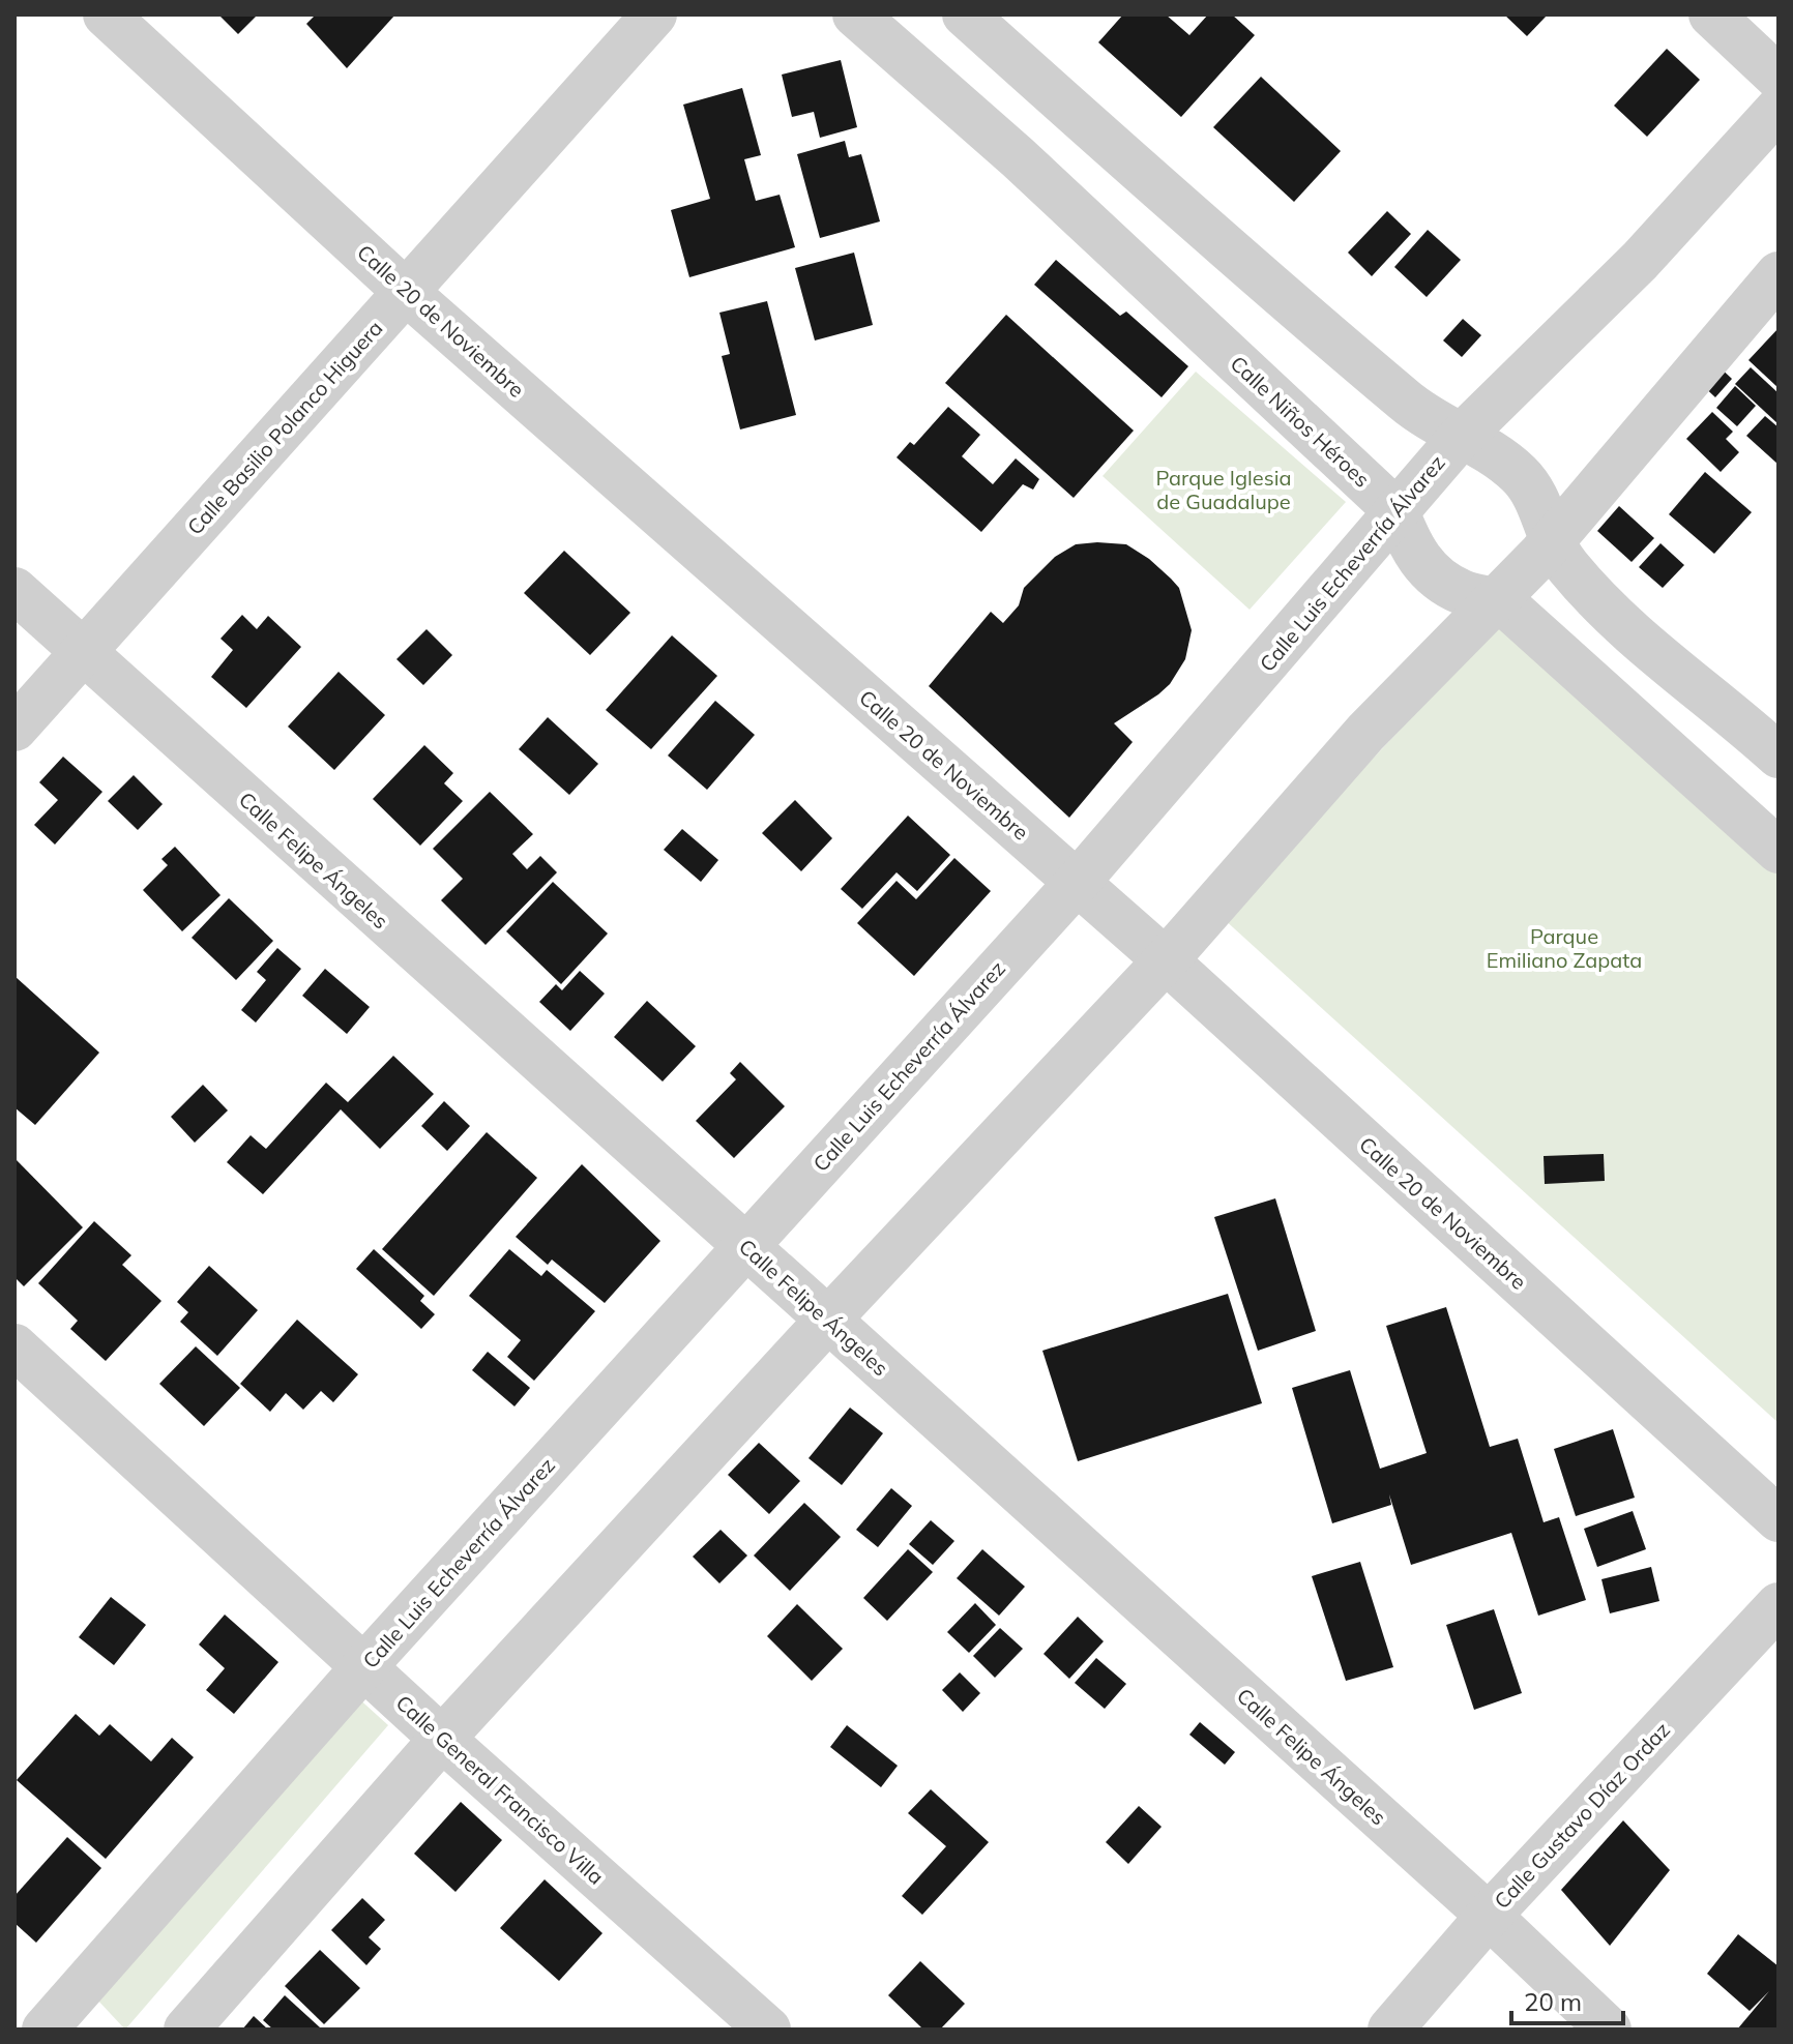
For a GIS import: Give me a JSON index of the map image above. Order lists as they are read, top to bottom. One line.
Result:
{"streets":{"street":["Calle 20 de Noviembre","Calle Niños Héroes","Calle Basilio Polanco Higuera","Calle Luis Echeverría Álvarez","Calle Felipe Ángeles","Calle General Francisco Villa","Calle Gustavo Díaz Ordaz"]},"crossings":[["Calle 20 de Noviembre","Calle Basilio Polanco Higuera"],["Calle 20 de Noviembre","Calle Luis Echeverría Álvarez"],["Calle Niños Héroes","Calle Luis Echeverría Álvarez"],["Calle Basilio Polanco Higuera","Calle Felipe Ángeles"],["Calle Luis Echeverría Álvarez","Calle Felipe Ángeles"],["Calle Luis Echeverría Álvarez","Calle General Francisco Villa"],["Calle Felipe Ángeles","Calle Gustavo Díaz Ordaz"]],"parks":["Parque Iglesia de Guadalupe","Parque Emiliano Zapata"],"scale_bar":"20 m"}
